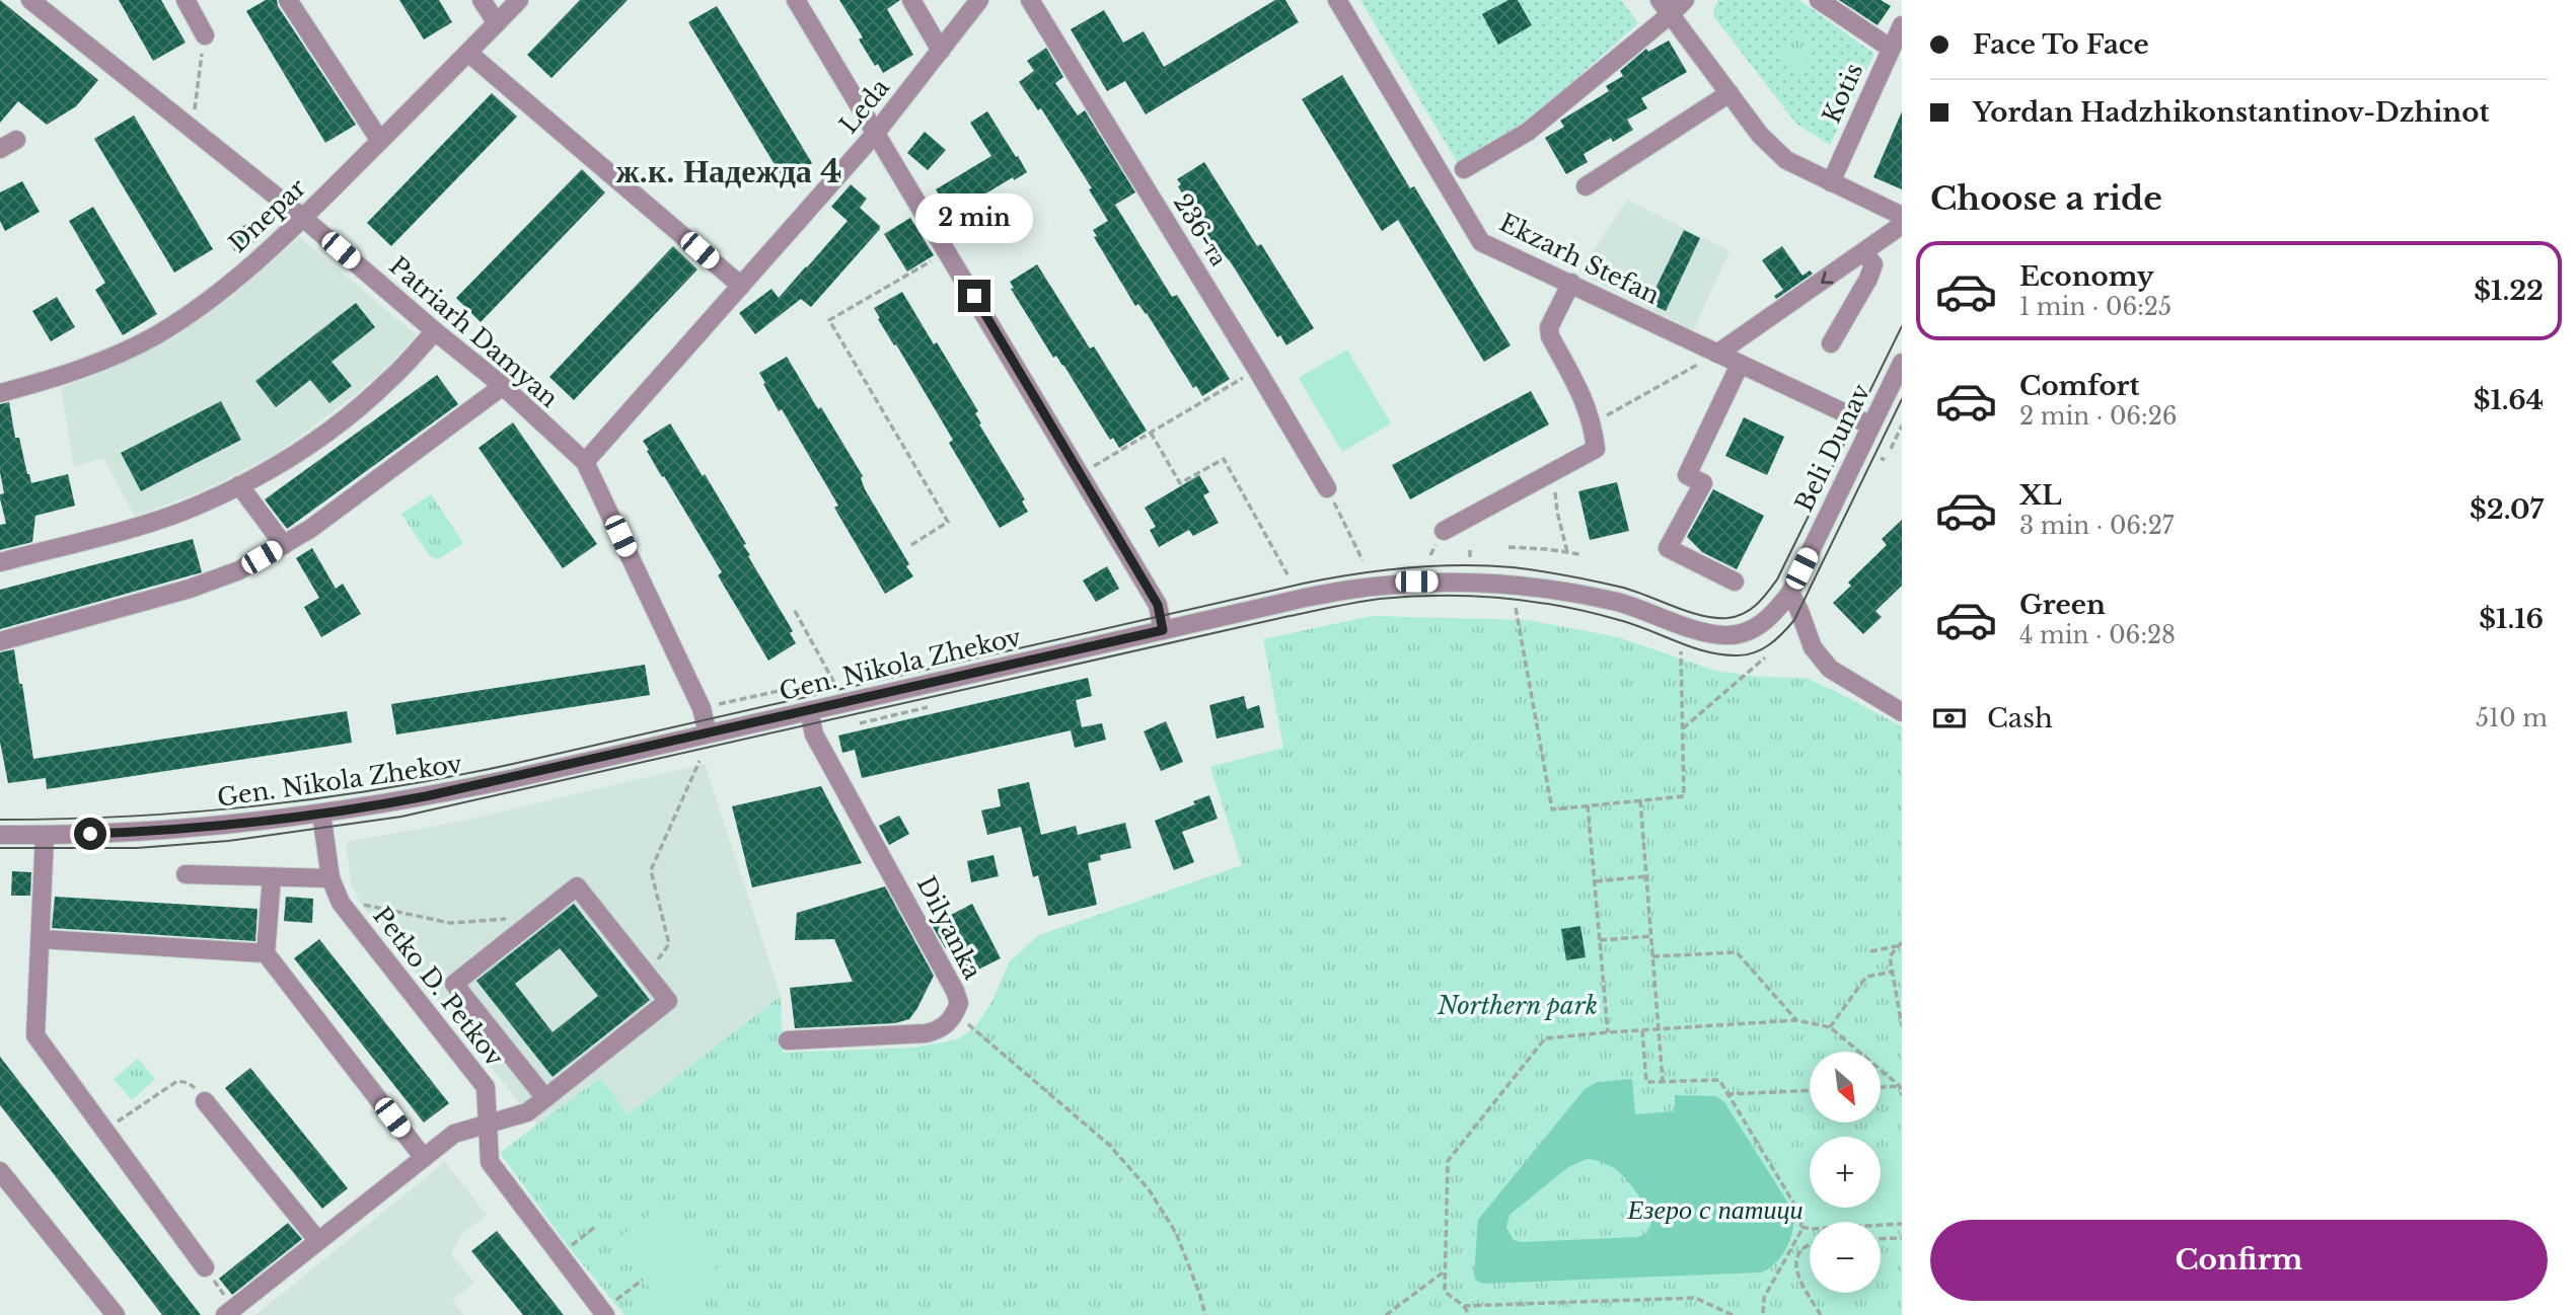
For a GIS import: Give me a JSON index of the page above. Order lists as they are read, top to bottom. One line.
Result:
{"streets":{"street":["Kotis","Leda","Dnepar","236-та","Ekzarh Stefan","Patriarh Damyan","Beli Dunav","Gen. Nikola Zhekov","Dilyanka","Petko D. Petkov"]},"crossings":[["Leda","Patriarh Damyan"],["Dnepar","Patriarh Damyan"],["Ekzarh Stefan","Beli Dunav"],["Patriarh Damyan","Gen. Nikola Zhekov"],["Beli Dunav","Gen. Nikola Zhekov"],["Gen. Nikola Zhekov","Dilyanka"],["Gen. Nikola Zhekov","Petko D. Petkov"]],"districts":["ж.к. Надежда 4"],"water":["Езеро с патици"],"parks":["Northern park"],"north":"bottom right","page":{"banner":["Face To Face","Yordan Hadzhikonstantinov-Dzhinot"],"heading":"Choose a ride","bubble":"2 min","list":[{"name":"Economy","note":"1 min · 06:25","value":"$1.22"},{"name":"Comfort","note":"2 min · 06:26","value":"$1.64"},{"name":"XL","note":"3 min · 06:27","value":"$2.07"},{"name":"Green","note":"4 min · 06:28","value":"$1.16"}],"pay":["Cash","510 m"],"map_buttons":["+","−"],"buttons":"Confirm"}}
